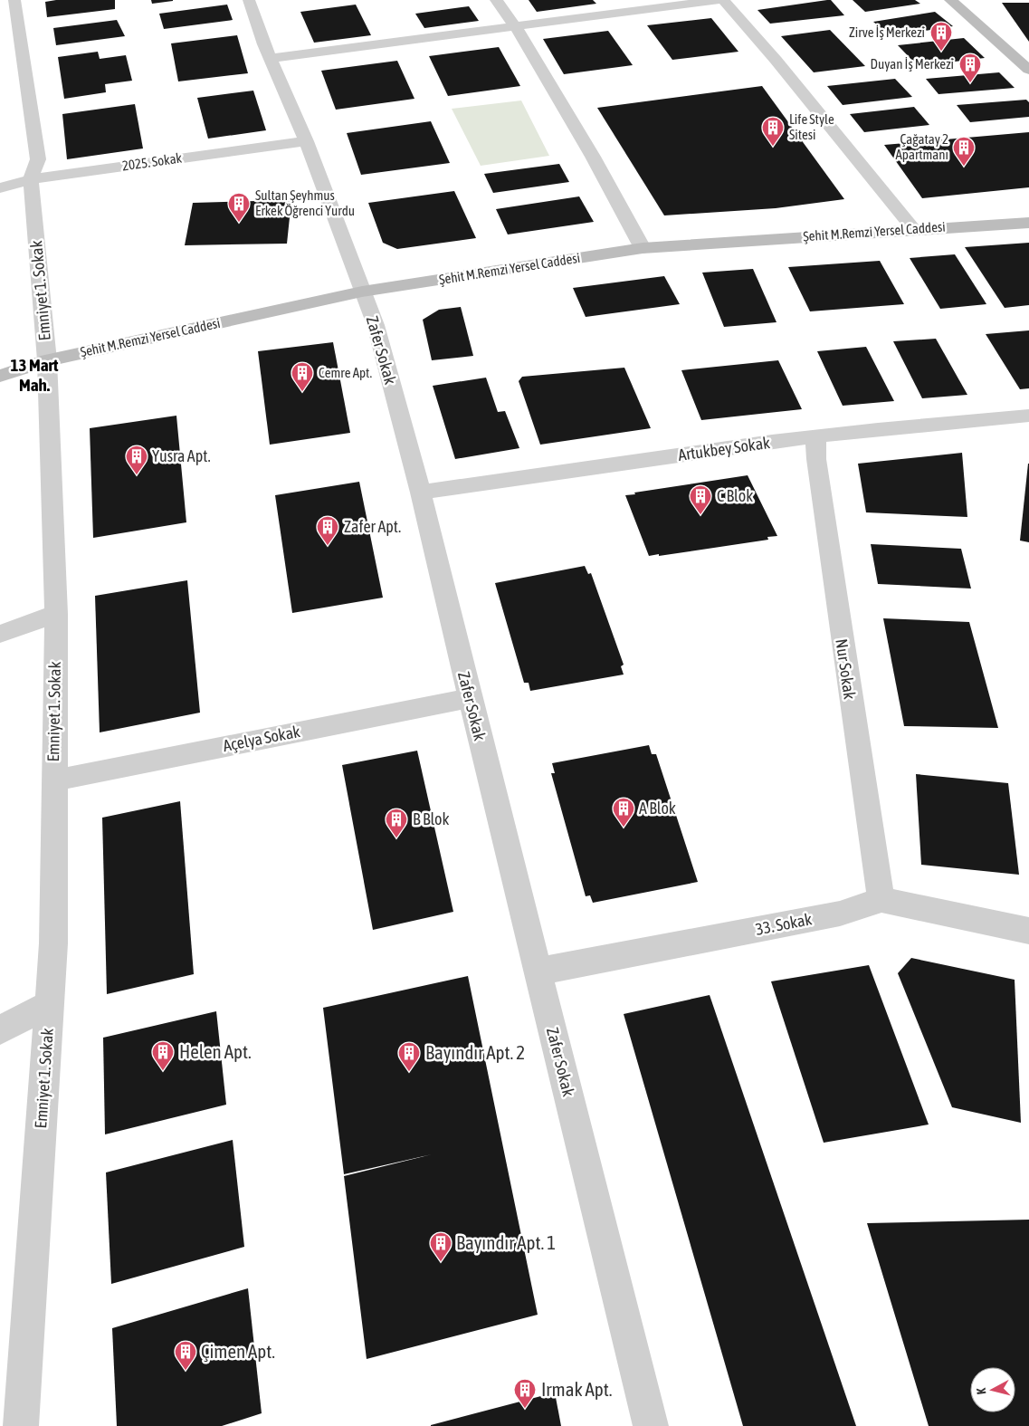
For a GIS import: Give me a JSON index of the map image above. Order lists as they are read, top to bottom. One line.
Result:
{"streets":{"street":["2025. Sokak","Şehit M.Remzi Yersel Caddesi","Emniyet 1. Sokak","Zafer Sokak","Artukbey Sokak","Nur Sokak","Açelya Sokak","33. Sokak"]},"crossings":[["2025. Sokak","Emniyet 1. Sokak"],["2025. Sokak","Zafer Sokak"],["Şehit M.Remzi Yersel Caddesi","Emniyet 1. Sokak"],["Şehit M.Remzi Yersel Caddesi","Zafer Sokak"],["Emniyet 1. Sokak","Açelya Sokak"],["Zafer Sokak","Artukbey Sokak"],["Zafer Sokak","Açelya Sokak"],["Zafer Sokak","33. Sokak"],["Artukbey Sokak","Nur Sokak"],["Nur Sokak","33. Sokak"]],"districts":["13 Mart Mah."],"places":{"building":["Zirve İş Merkezi","Duyan İş Merkezi","Life Style Sitesi","Çağatay 2 Apartmanı","Sultan Şeyhmus Erkek Öğrenci Yurdu","Cemre Apt.","Yusra Apt.","C Blok","Zafer Apt.","A Blok","B Blok","Helen Apt.","Bayındır Apt. 2","Bayındır Apt. 1","Çimen Apt.","Irmak Apt."]},"north":"left"}
